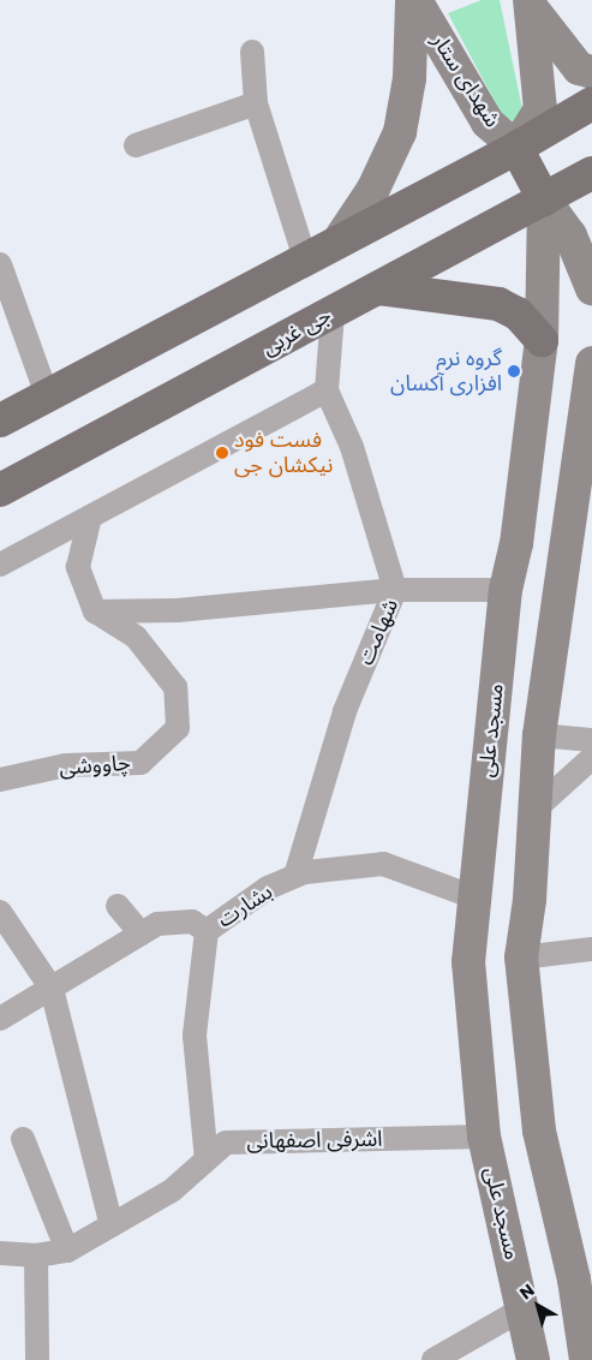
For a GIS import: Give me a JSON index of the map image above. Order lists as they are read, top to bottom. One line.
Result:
{"streets":{"main road":["شهدای ستار","جی غربی","مسجد علی"],"street":["شهامت","چاووشی","بشارت","اشرفی اصفهانی"]},"crossings":[["جی غربی","مسجد علی"],["شهامت","بشارت"],["مسجد علی","بشارت"],["مسجد علی","اشرفی اصفهانی"]],"places":["گروه نرم افزاری آکسان","فست فود نیکشان جی"],"north":"top left"}
